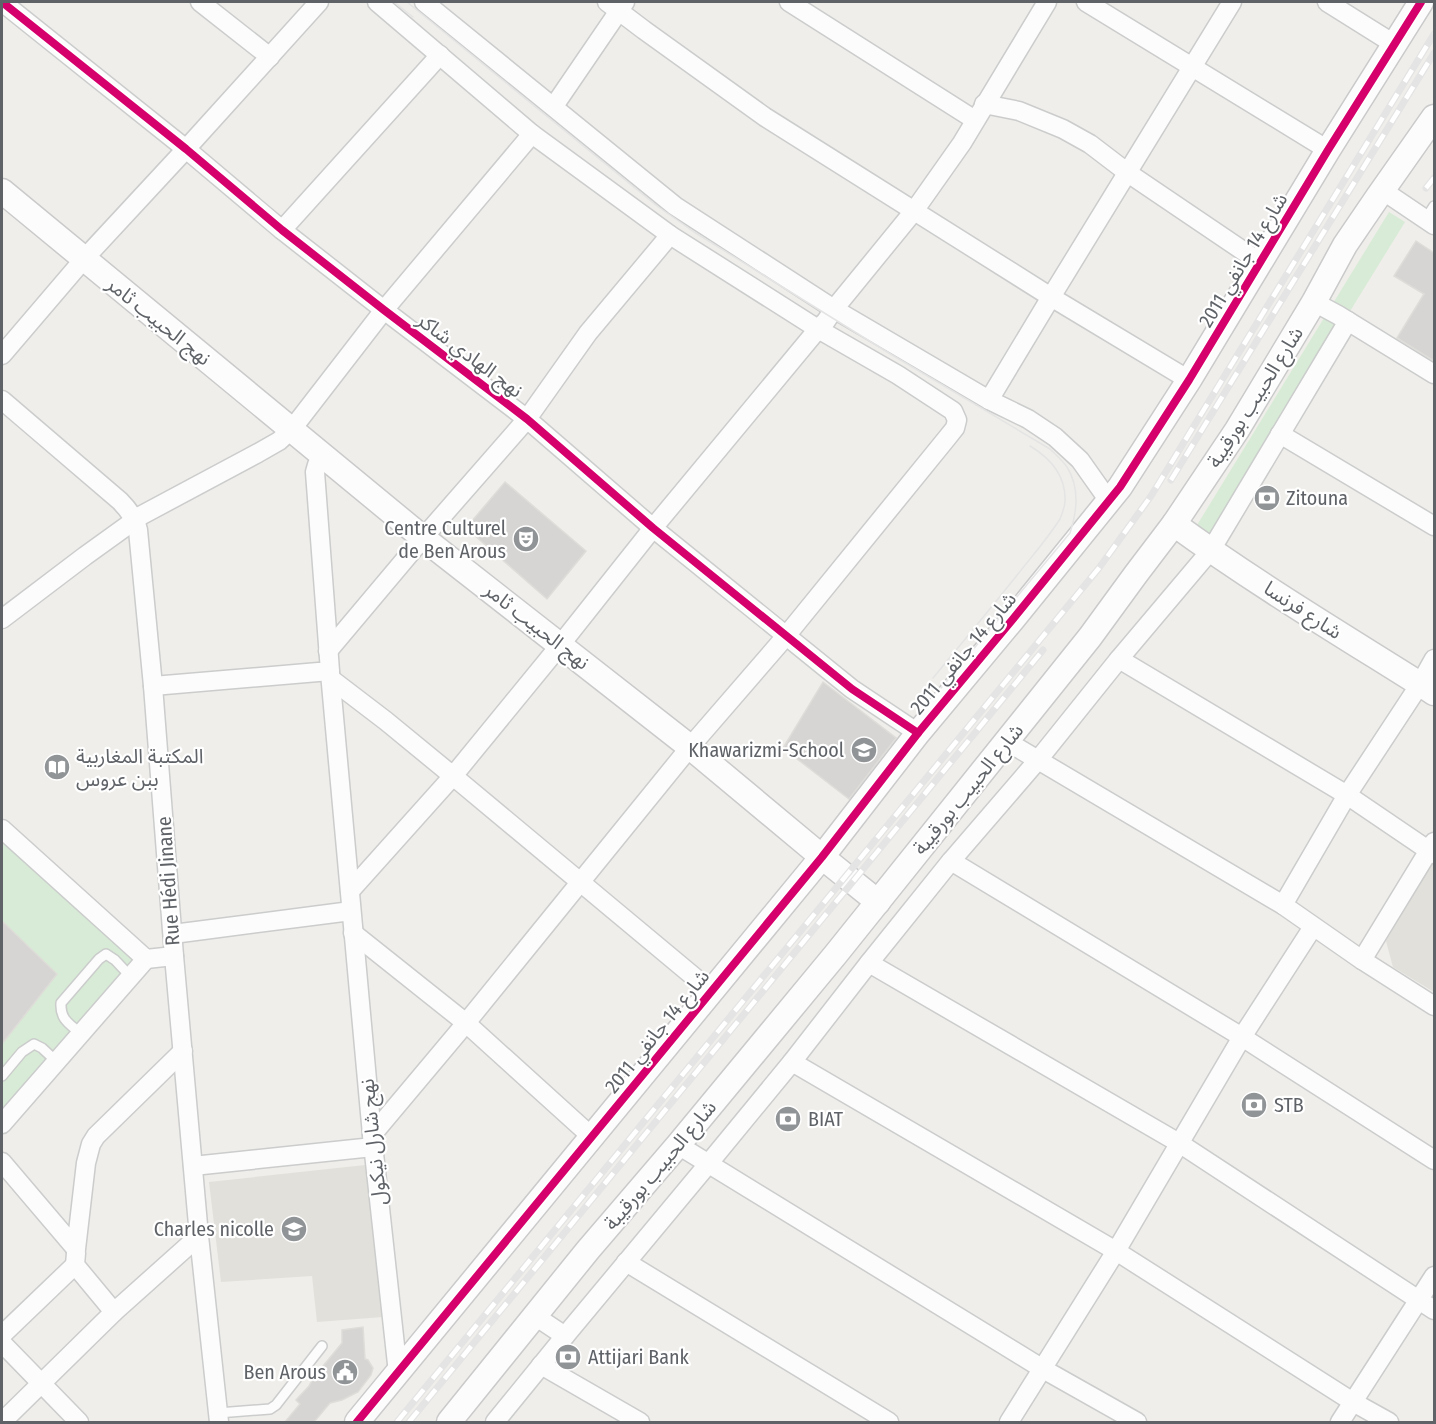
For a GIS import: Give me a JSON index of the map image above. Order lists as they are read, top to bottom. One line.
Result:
{"streets":{"street":["شارع 14 جانفي 2011","نهج الحبيب ثامر","نهج الهادي شاكر","شارع الحبيب بورقيبة","شارع فرنسا","Rue Hédi Jinane","نهج شارل نيكول"]},"crossings":[["شارع 14 جانفي 2011","نهج الحبيب ثامر"],["شارع 14 جانفي 2011","نهج الهادي شاكر"],["شارع 14 جانفي 2011","نهج شارل نيكول"],["نهج الحبيب ثامر","شارع الحبيب بورقيبة"],["نهج الحبيب ثامر","نهج شارل نيكول"],["شارع الحبيب بورقيبة","شارع فرنسا"]],"places":{"bank":["Zitouna","STB","BIAT","Attijari Bank"],"theatre":["Centre Culturel de Ben Arous"],"school or university":["Khawarizmi-School","Charles nicolle"],"library":["المكتبة المغاربية ببن عروس"],"public building":["Ben Arous"]}}
